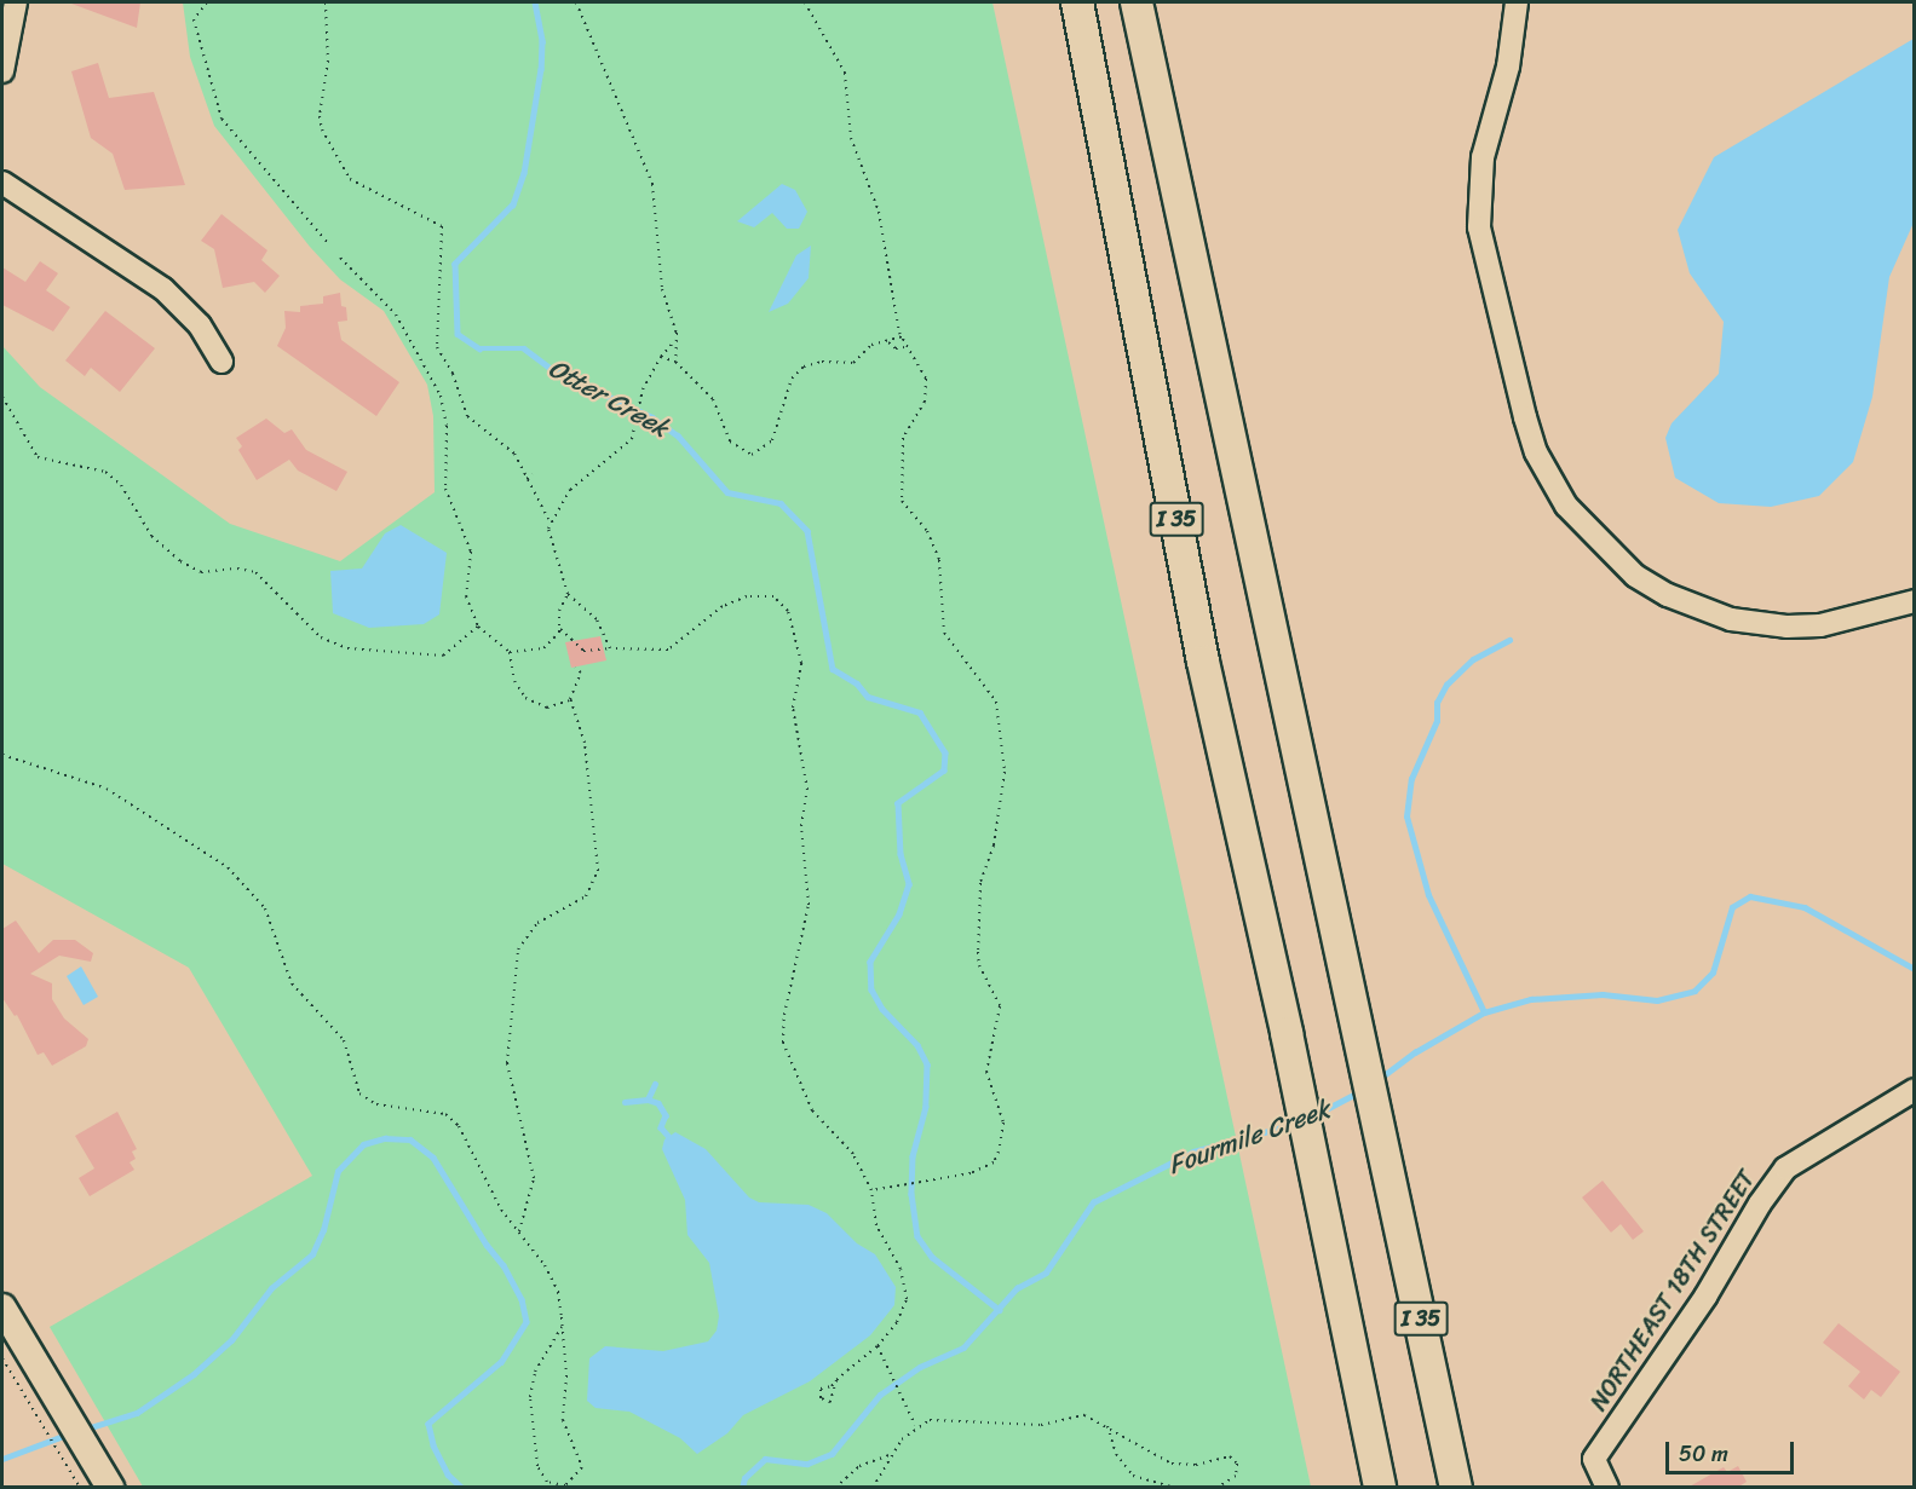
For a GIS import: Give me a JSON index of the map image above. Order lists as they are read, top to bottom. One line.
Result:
{"streets":{"highway":["I 35"],"street":["NORTHEAST 18TH STREET"]},"water":["Otter Creek","Fourmile Creek"],"scale_bar":"50 m"}
